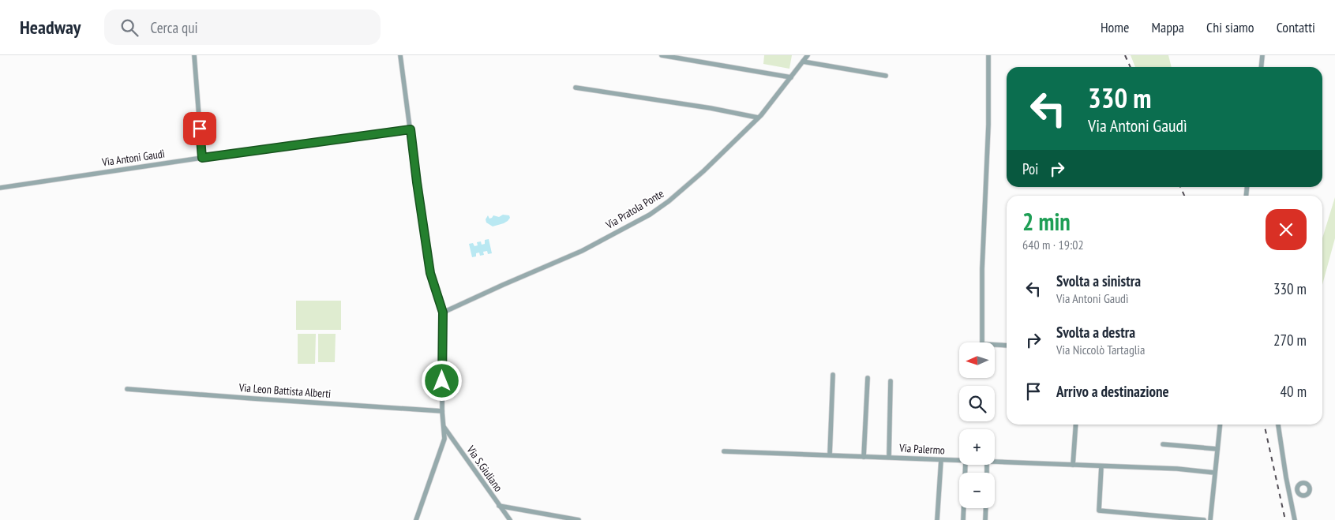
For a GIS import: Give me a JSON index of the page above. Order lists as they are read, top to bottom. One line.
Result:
{"streets":{"street":["Via Antoni Gaudì","Via Pratola Ponte","Via Leon Battista Alberti","Via Palermo","Via S.Giuliano"]},"north":"left","page":{"header":"Headway","search":"Cerca qui","nav":["Home","Mappa","Chi siamo","Contatti"],"turn":["330 m","Via Antoni Gaudì"],"then":"Poi","heading":["2 min","640 m · 19:02"],"list":[{"name":"Svolta a sinistra","note":"Via Antoni Gaudì","value":"330 m"},{"name":"Svolta a destra","note":"Via Niccolò Tartaglia","value":"270 m"},{"name":"Arrivo a destinazione","value":"40 m"}],"map_buttons":["+","−"]}}
